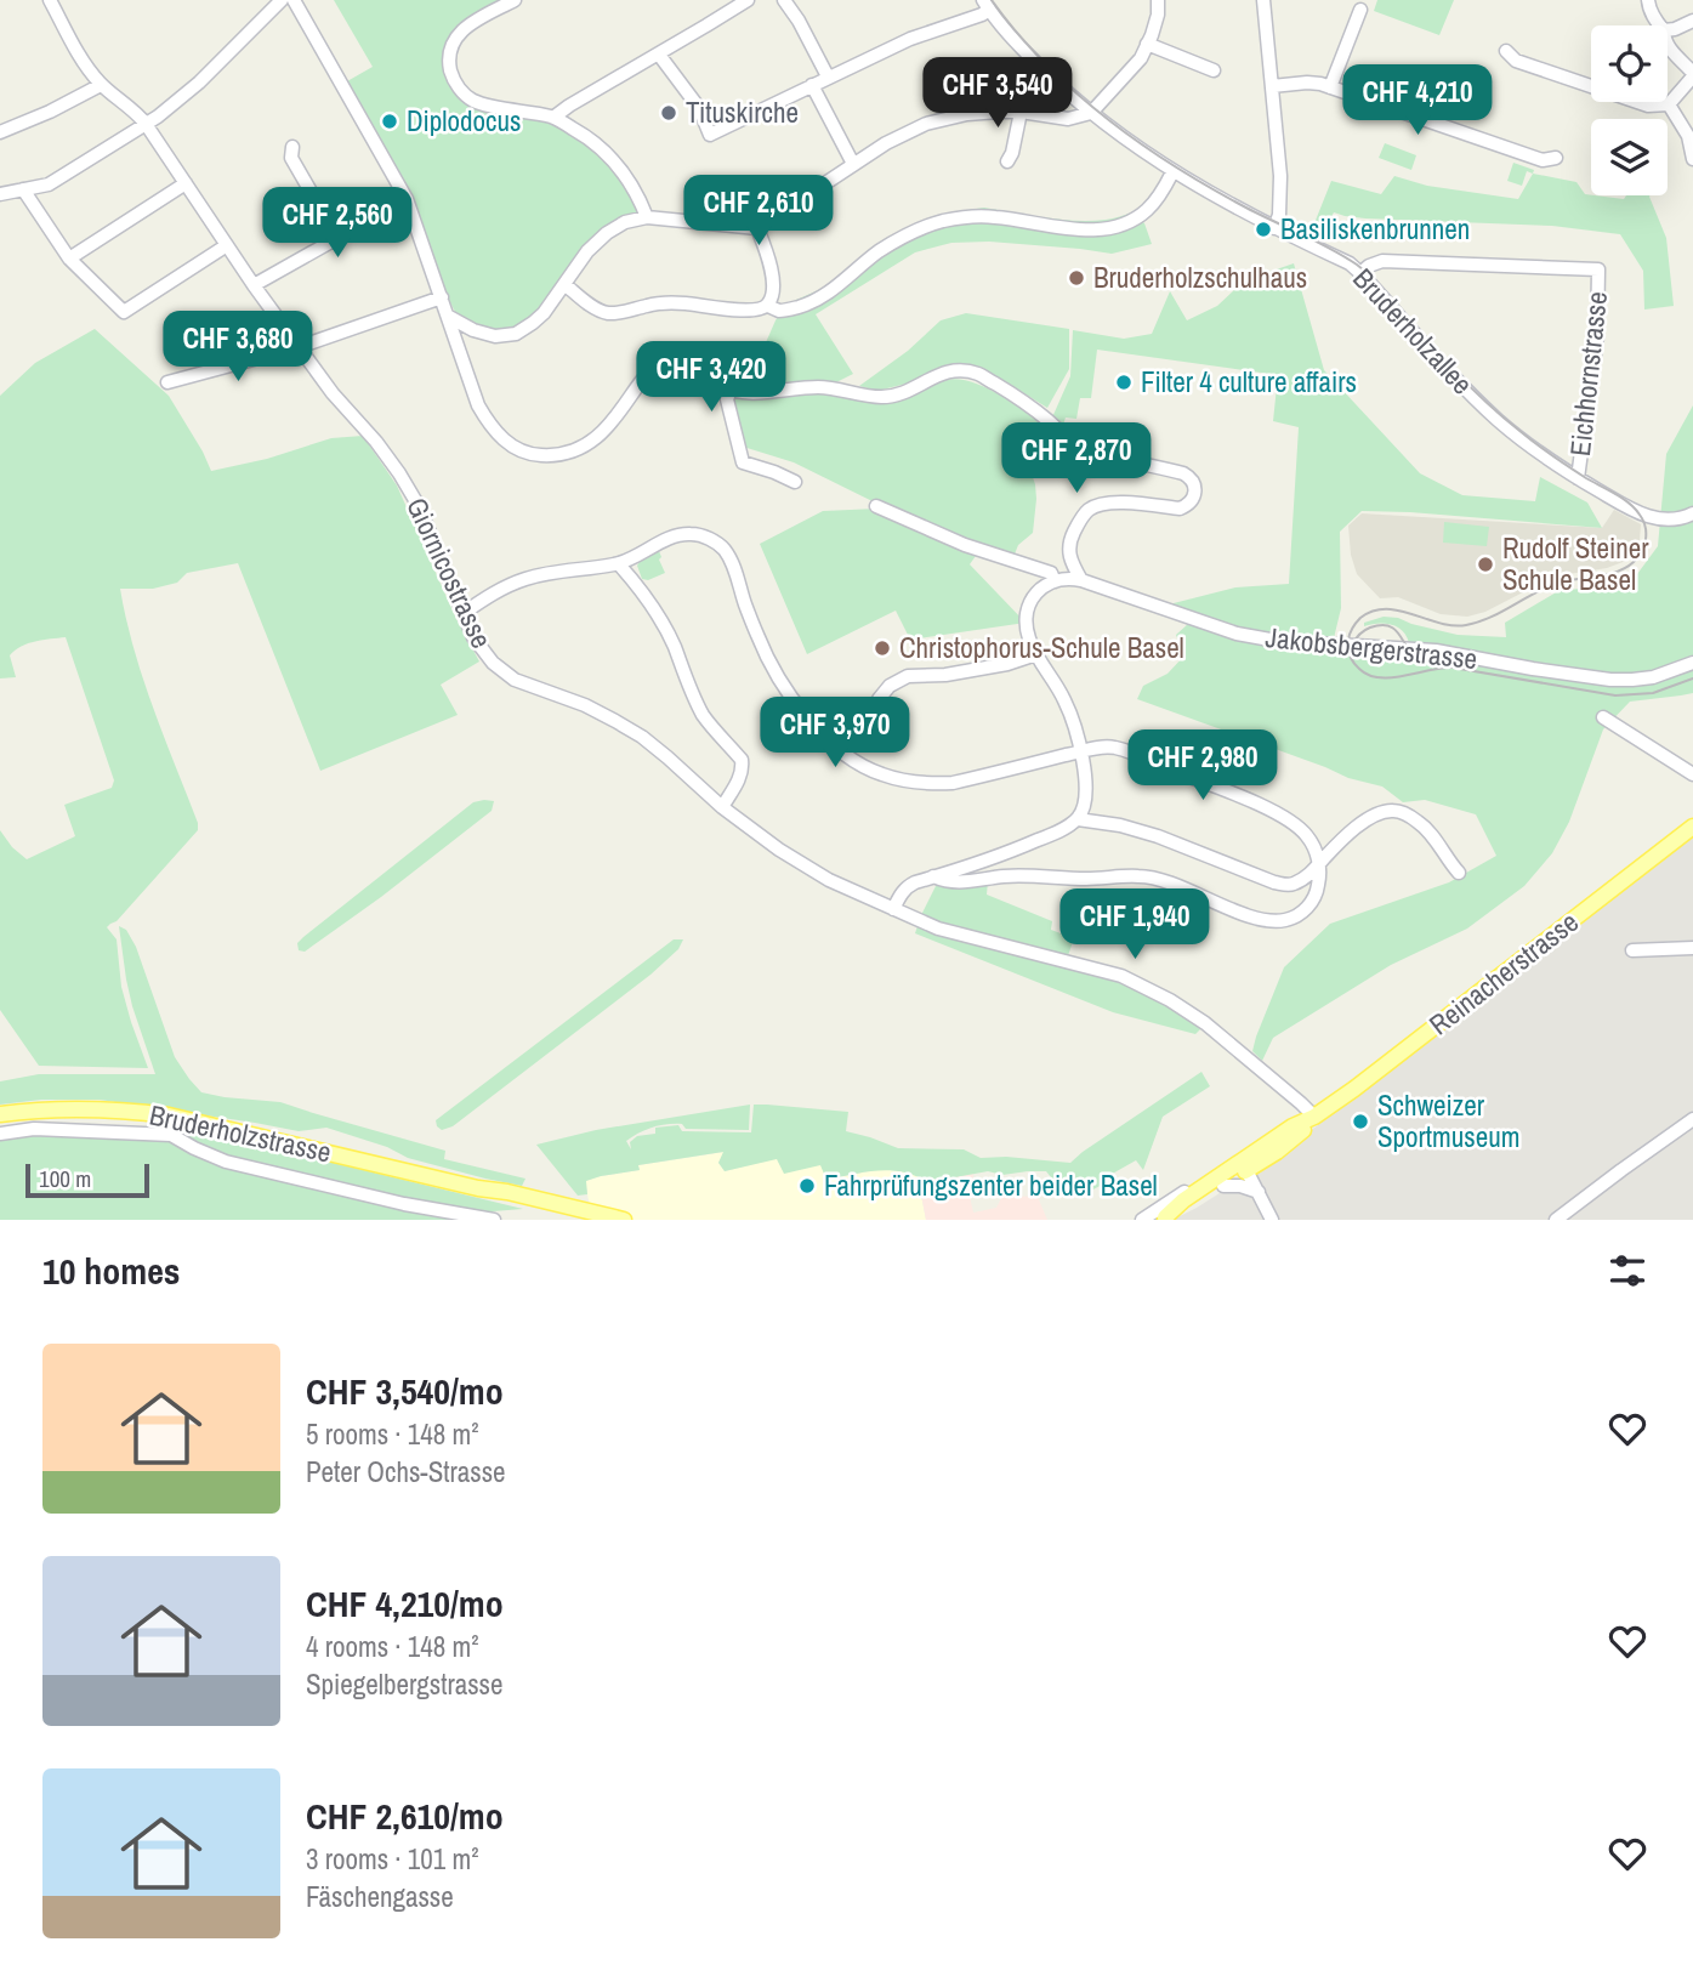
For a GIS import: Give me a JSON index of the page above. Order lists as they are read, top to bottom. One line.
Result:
{"streets":{"main road":["Reinacherstrasse","Bruderholzstrasse"],"street":["Bruderholzallee","Eichhornstrasse","Giornicostrasse","Jakobsbergerstrasse"]},"crossings":[["Bruderholzallee","Eichhornstrasse"],["Giornicostrasse","Reinacherstrasse"]],"places":["Tituskirche","Diplodocus","Basiliskenbrunnen","Bruderholzschulhaus","Filter 4 culture affairs","Rudolf Steiner Schule Basel","Christophorus-Schule Basel","Schweizer Sportmuseum","Fahrprüfungszenter beider Basel"],"scale_bar":"100 m","page":{"price":["CHF 3,540","CHF 4,210","CHF 2,610","CHF 2,560","CHF 3,680","CHF 3,420","CHF 2,870","CHF 3,970","CHF 2,980","CHF 1,940"],"scale":"100 m","heading":"10 homes","list":[{"name":"CHF 3,540/mo","note":"5 rooms · 148 m² · Peter Ochs-Strasse"},{"name":"CHF 4,210/mo","note":"4 rooms · 148 m² · Spiegelbergstrasse"},{"name":"CHF 2,610/mo","note":"3 rooms · 101 m² · Fäschengasse"}]}}
